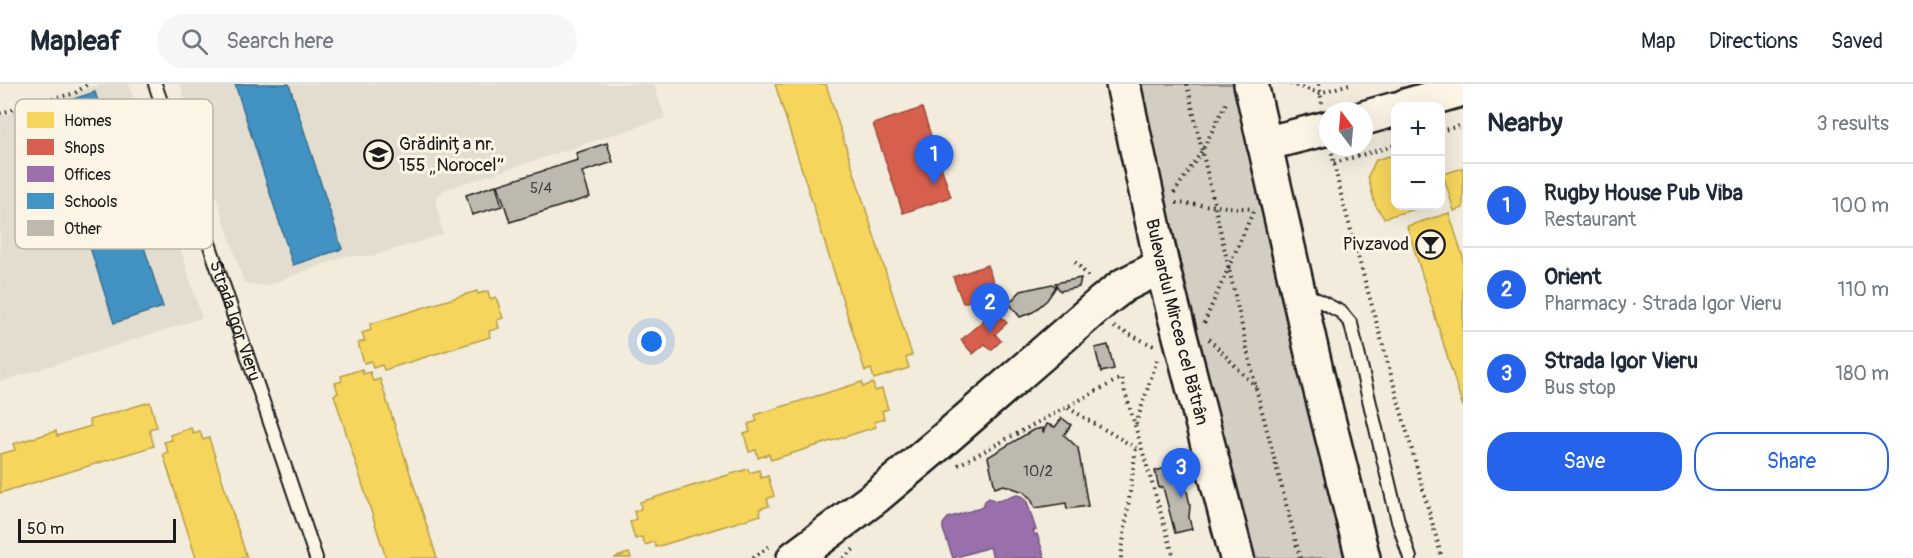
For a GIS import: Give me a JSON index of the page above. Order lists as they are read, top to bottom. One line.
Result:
{"streets":{"main road":["Bulevardul Mircea cel Bătrân"],"lane":["Strada Igor Vieru"]},"places":{"school or university":["Grădinița nr. 155 „Norocel”"],"bar":["Pivzavod"]},"house_numbers":["5/4","10/2"],"legend":["Homes","Shops","Offices","Schools","Other"],"scale_bar":"50 m","north":"top","page":{"header":"Mapleaf","search":"Search here","nav":["Map","Directions","Saved"],"heading":["Nearby","3 results"],"map_buttons":["+","−"],"pins":["1","2","3"],"list":[{"mark":"1","name":"Rugby House Pub Viba","note":"Restaurant","value":"100 m"},{"mark":"2","name":"Orient","note":"Pharmacy · Strada Igor Vieru","value":"110 m"},{"mark":"3","name":"Strada Igor Vieru","note":"Bus stop","value":"180 m"}],"buttons":["Save","Share"],"scale":"50 m"}}
